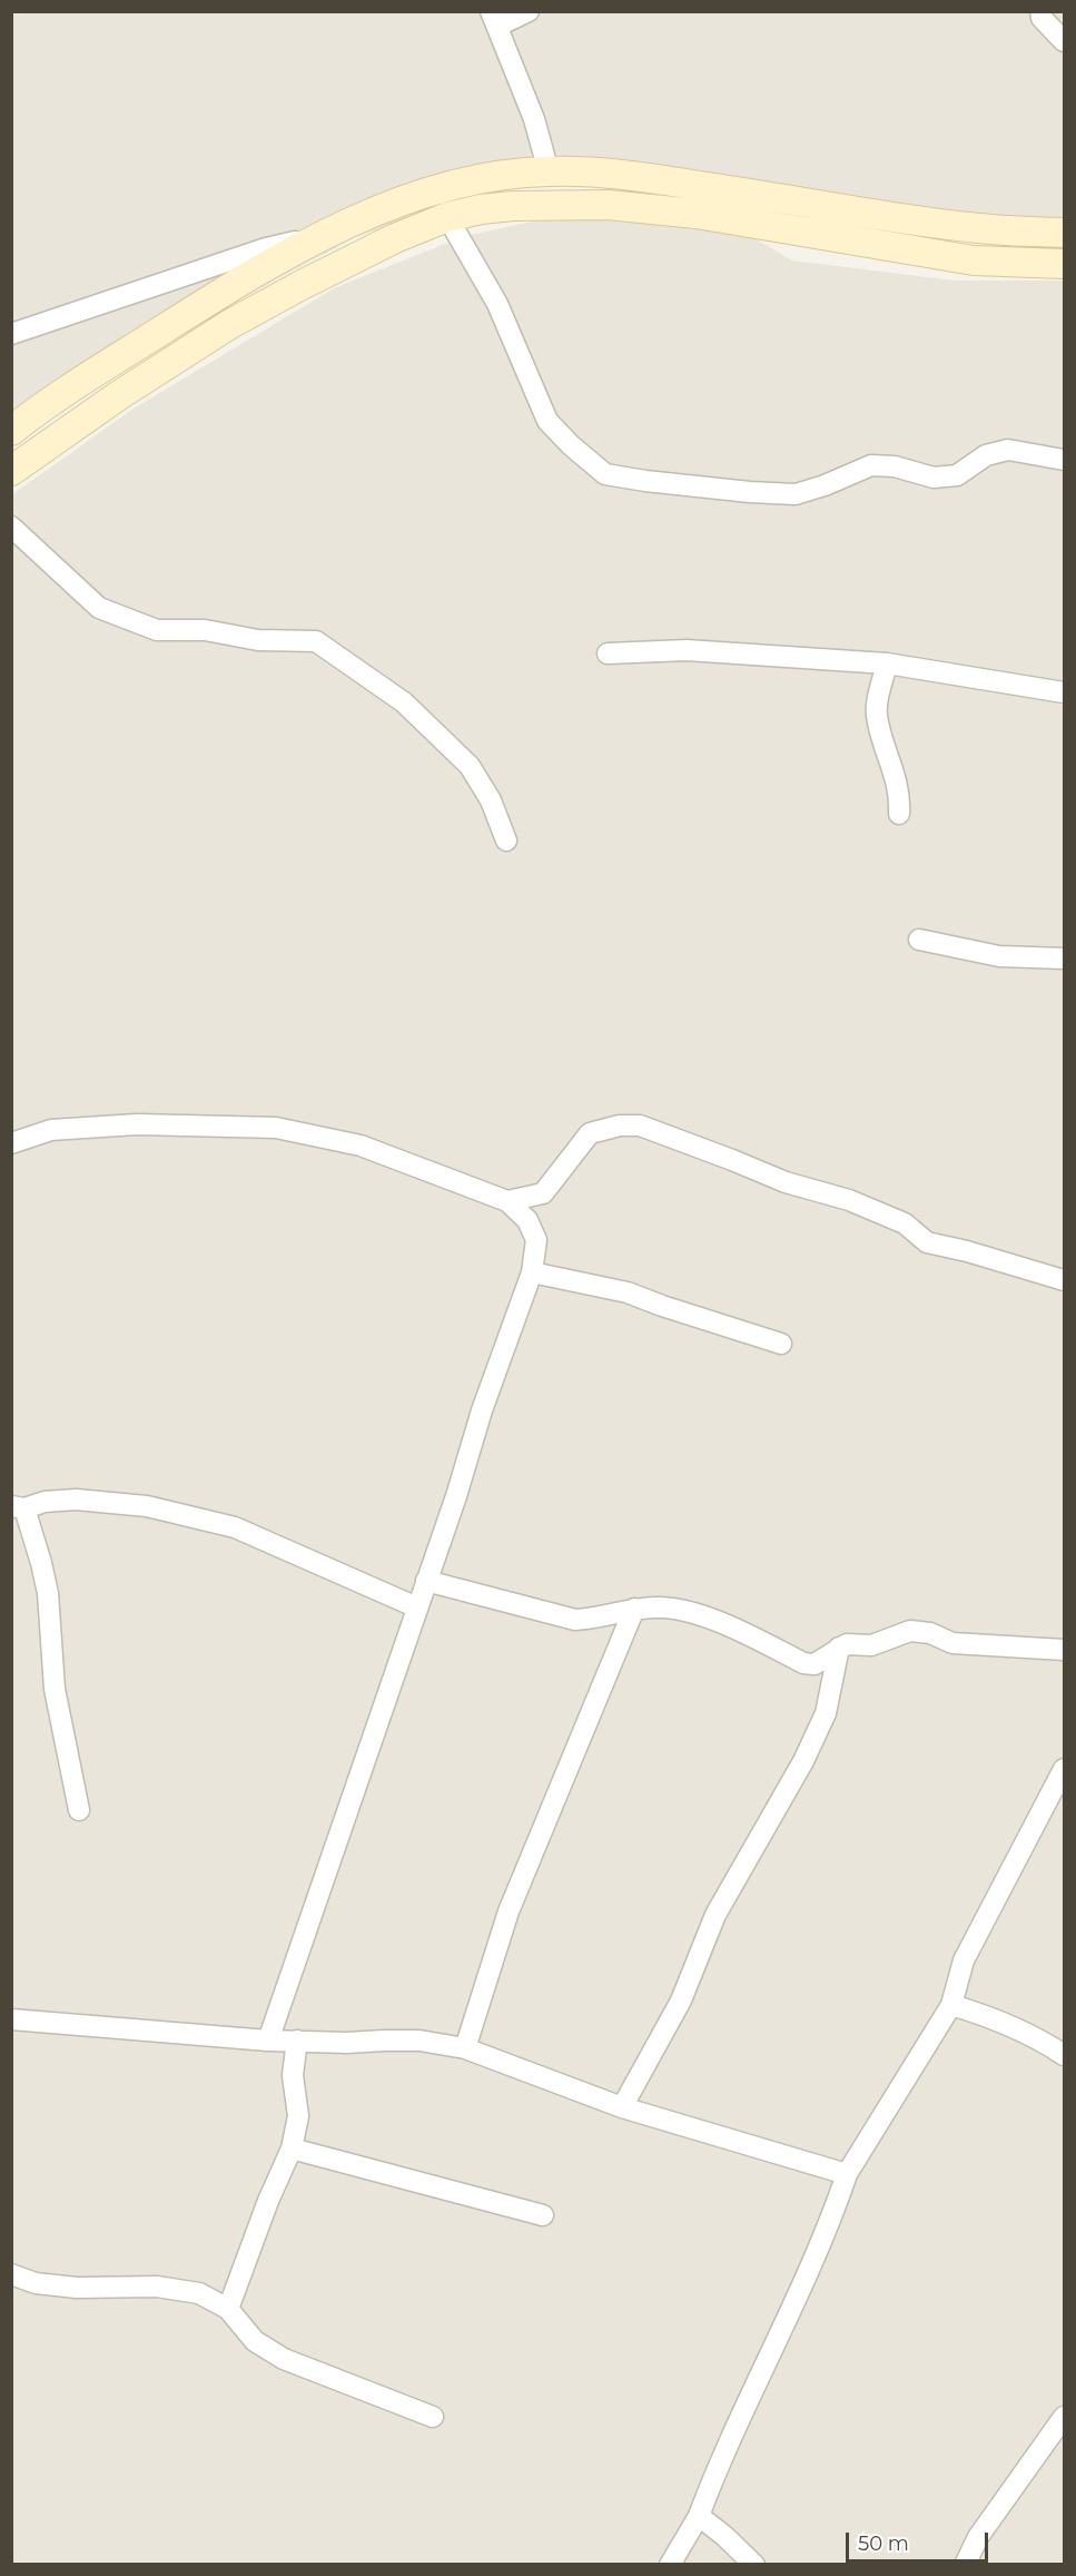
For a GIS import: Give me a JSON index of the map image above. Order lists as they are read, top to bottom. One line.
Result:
{"scale_bar":"50 m"}
